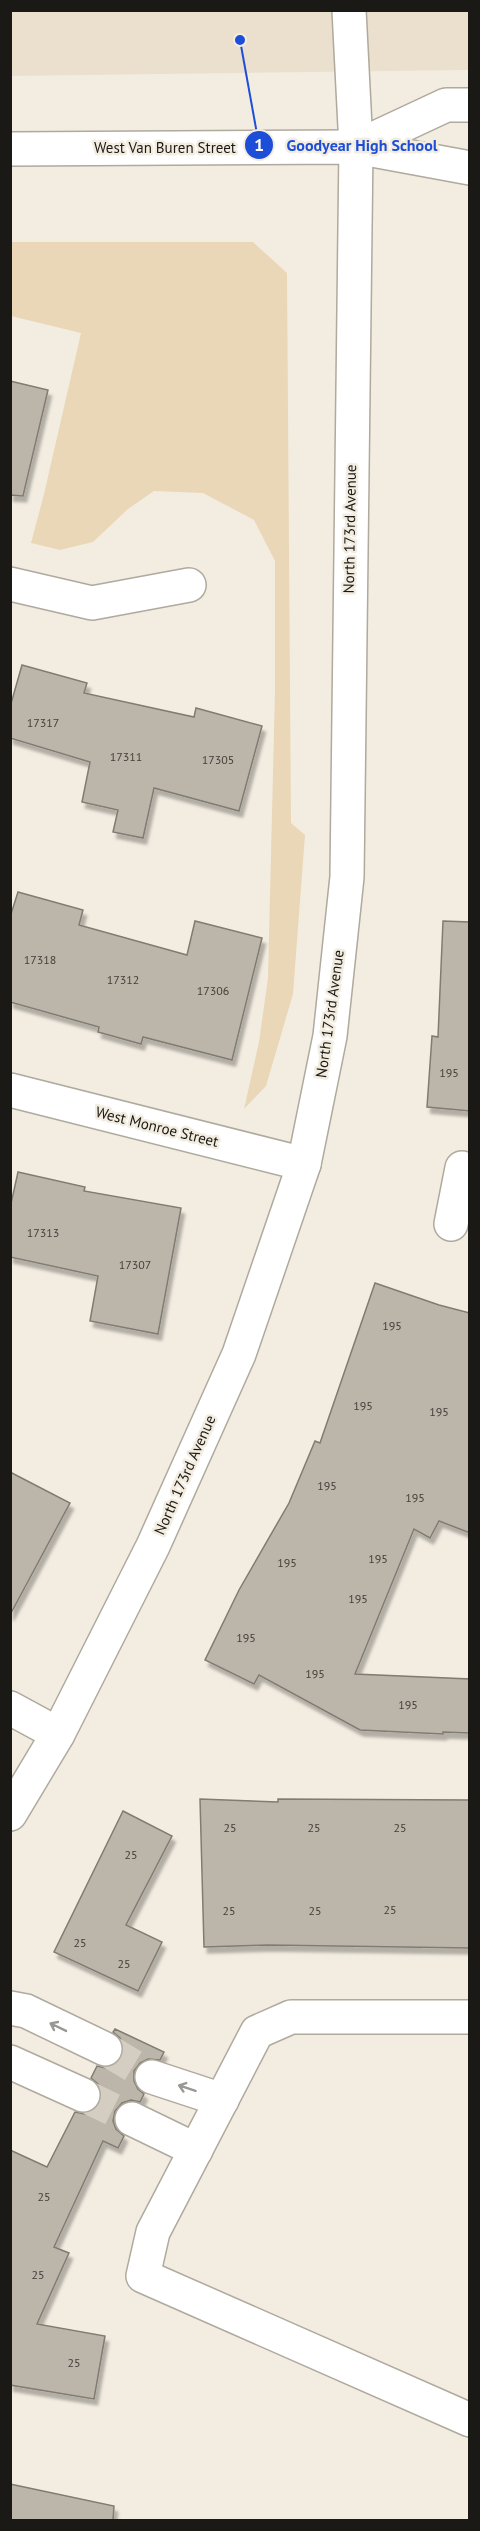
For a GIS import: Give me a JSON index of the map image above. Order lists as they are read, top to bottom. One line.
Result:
{"streets":{"street":["West Van Buren Street","North 173rd Avenue","West Monroe Street"]},"crossings":[["West Van Buren Street","North 173rd Avenue"],["North 173rd Avenue","West Monroe Street"]],"places":["Goodyear High School"],"house_numbers":["17317","17311","17305","17318","17312","17306","195","17313","17307","195","195","195","195","195","195","195","195","195","195","195","25","25","25","25","25","25","25","25","25","25","25","25"]}
